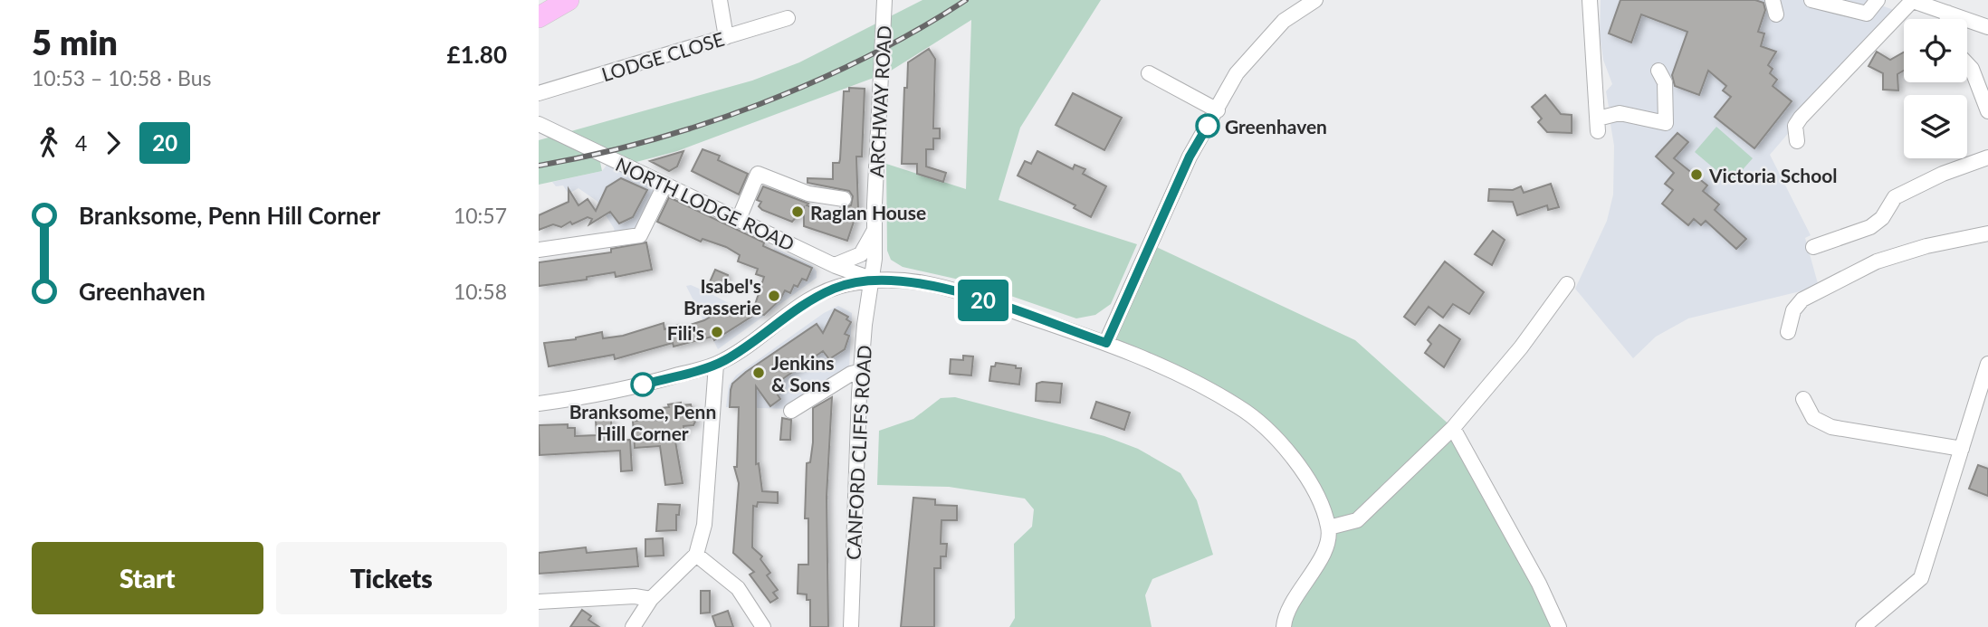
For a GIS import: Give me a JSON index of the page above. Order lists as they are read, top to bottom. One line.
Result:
{"streets":{"street":["LODGE CLOSE","ARCHWAY ROAD","NORTH LODGE ROAD","CANFORD CLIFFS ROAD"]},"crossings":[["ARCHWAY ROAD","NORTH LODGE ROAD"],["ARCHWAY ROAD","CANFORD CLIFFS ROAD"],["NORTH LODGE ROAD","CANFORD CLIFFS ROAD"]],"places":["Greenhaven","Victoria School","Raglan House","Isabel's Brasserie","Fili's","Jenkins & Sons","Branksome, Penn Hill Corner"],"lines":["bus line 20"],"page":{"heading":["5 min","10:53 – 10:58 · Bus","£1.80"],"on_map":"20","legs":["4","20"],"list":[{"name":"Branksome, Penn Hill Corner","value":"10:57"},{"name":"Greenhaven","value":"10:58"}],"buttons":["Start","Tickets"]}}
